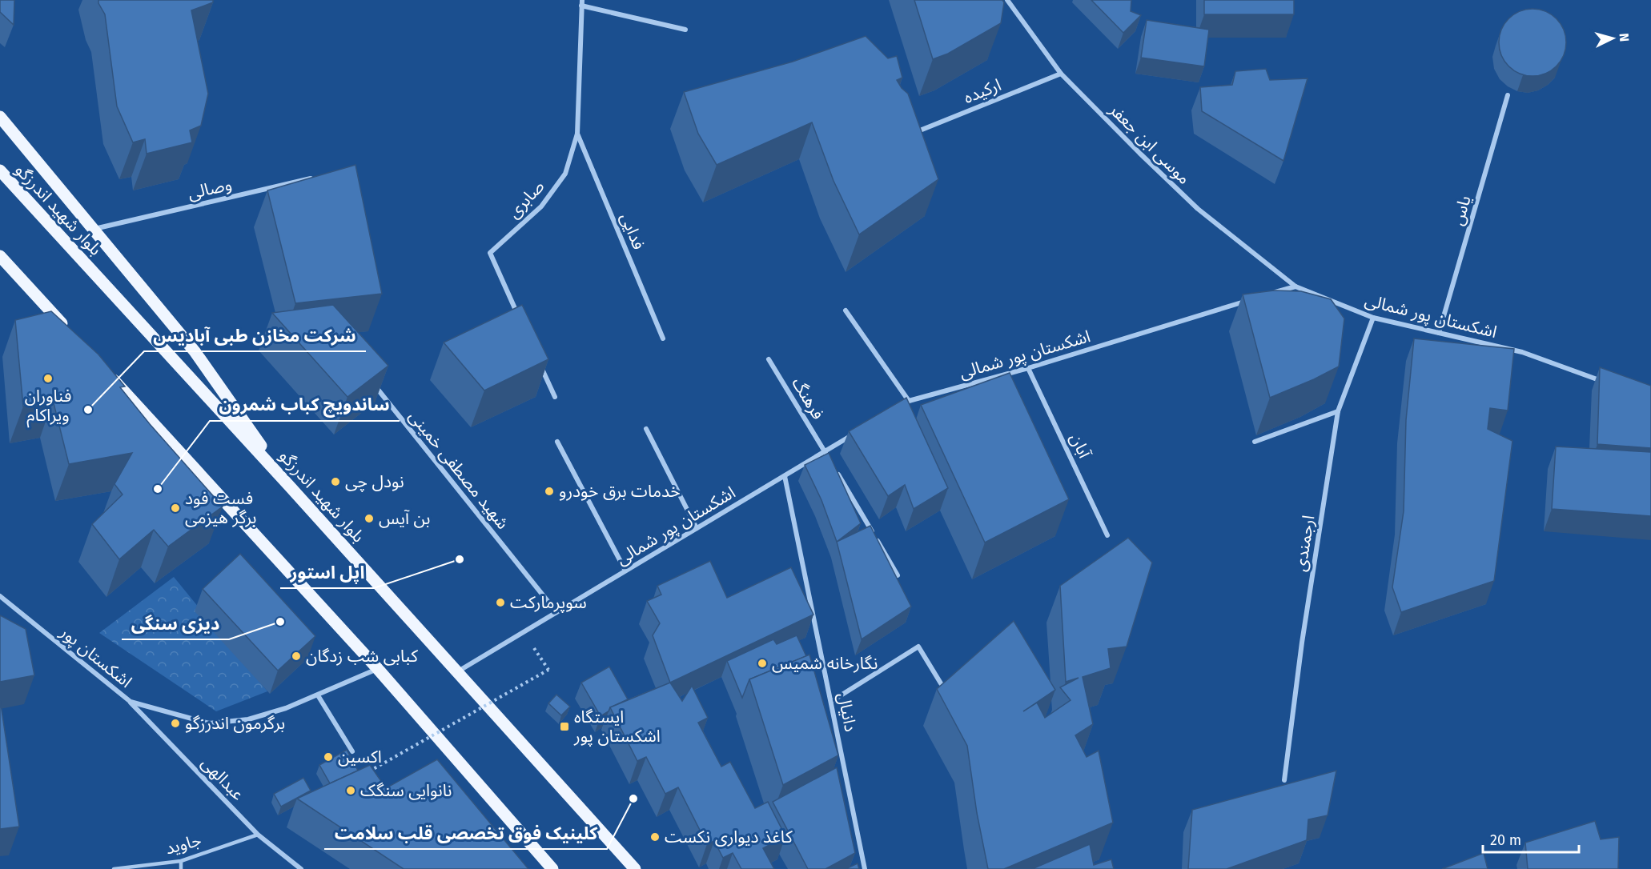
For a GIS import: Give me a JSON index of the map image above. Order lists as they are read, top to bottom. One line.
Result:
{"streets":{"main road":["بلوار شهید اندرزگو"],"street":["ارکیده","موسی ابن جعفر","وصالی","صابری","یاس","فدایی","اشکستان پور شمالی","فرهنگ","آبان","شهید مصطفی خمینی","ارجمندی","اشکستان پور","دانیال","عبدالهی"],"lane":["جاوید"]},"crossings":[["ارکیده","موسی ابن جعفر"],["موسی ابن جعفر","اشکستان پور شمالی"],["صابری","فدایی"],["بلوار شهید اندرزگو","اشکستان پور شمالی"],["یاس","اشکستان پور شمالی"],["اشکستان پور شمالی","فرهنگ"],["اشکستان پور شمالی","آبان"],["اشکستان پور شمالی","شهید مصطفی خمینی"],["اشکستان پور شمالی","ارجمندی"],["اشکستان پور شمالی","دانیال"],["اشکستان پور","عبدالهی"],["عبدالهی","جاوید"]],"places":{"other":["فناوران ویراکام","شرکت مخازن طبی آبادیس","نودل چی","ساندویچ کباب شمرون","خدمات برق خودرو","فست فود برگر هیزمی","بن آیس","اپل استور","سوپرمارکت","دیزی سنگی","کبابی شب زدگان","نگارخانه شمیس","برگرمون اندرزگو","اکسین","نانوایی سنگک","کلینیک فوق تخصصی قلب سلامت","کاغذ دیواری نکست"],"transit":["ایستگاه اشکستان پور"]},"scale_bar":"20 m","north":"right"}
